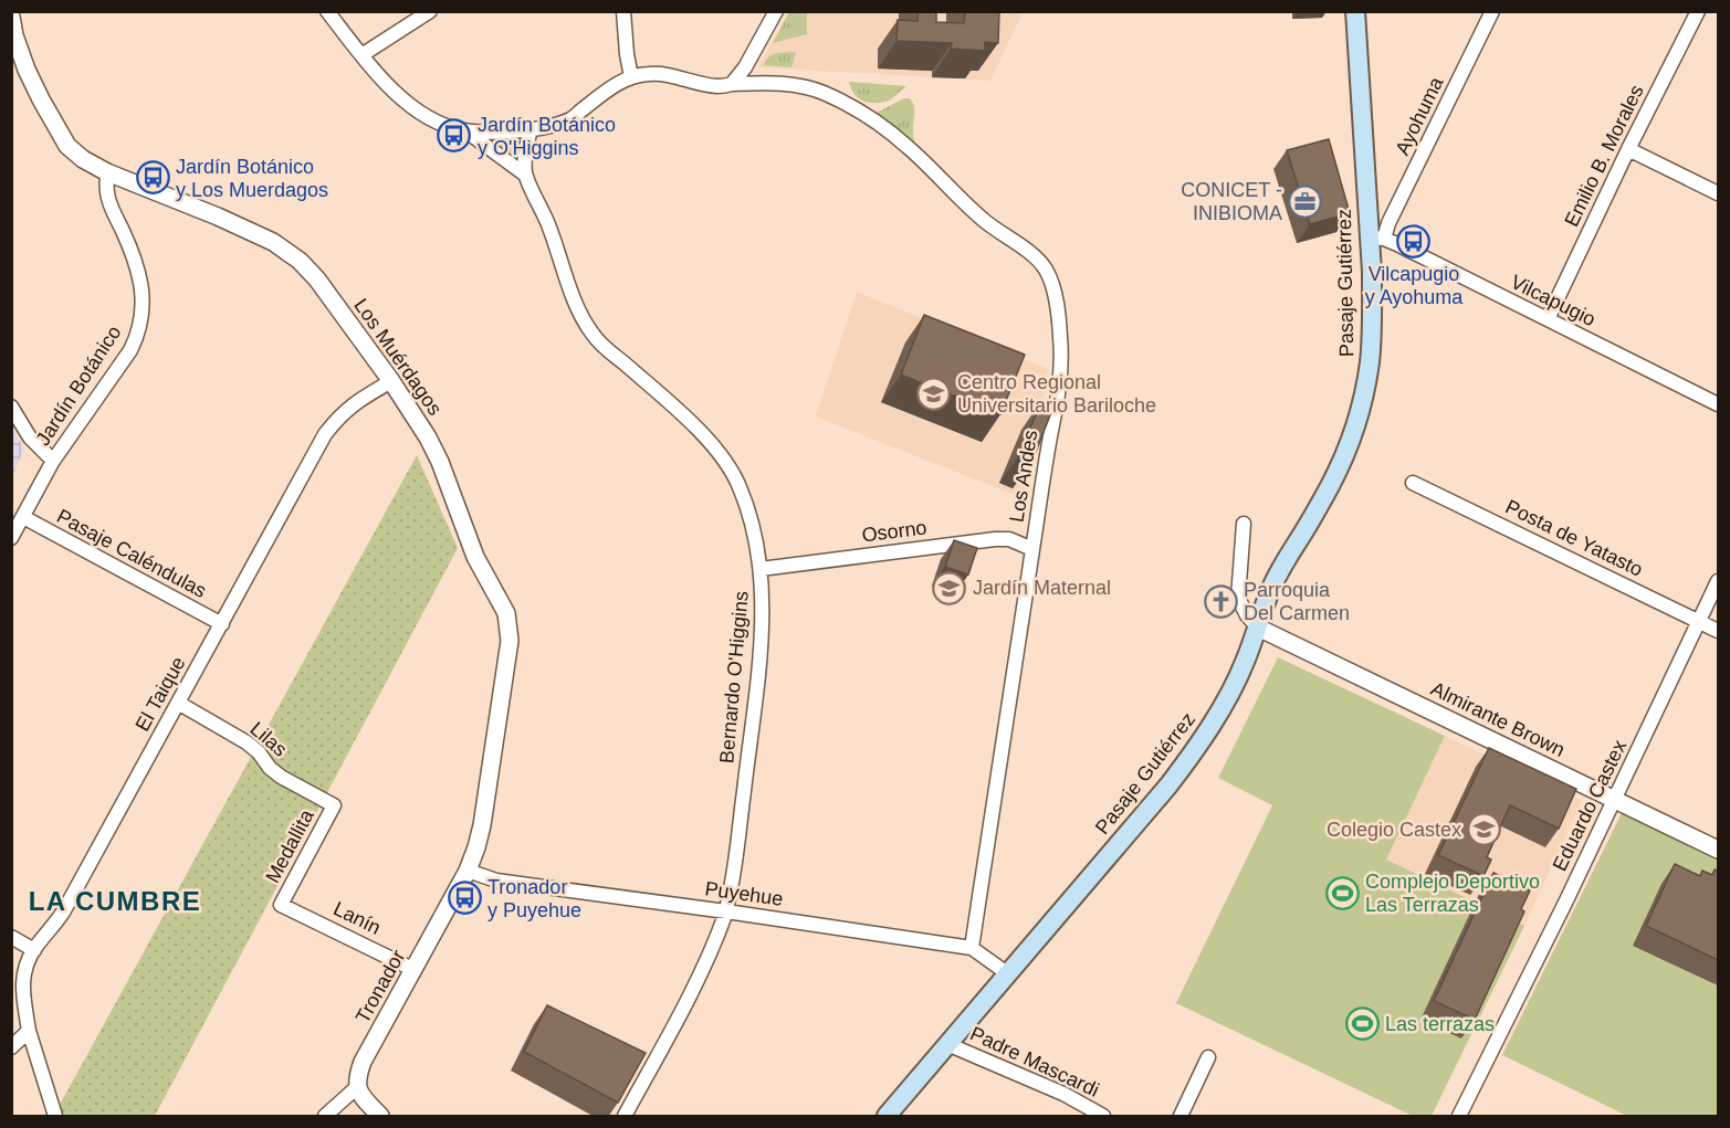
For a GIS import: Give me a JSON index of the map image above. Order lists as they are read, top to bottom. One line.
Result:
{"streets":{"main road":["Pasaje Gutiérrez"],"street":["Ayohuma","Emilio B. Morales","Vilcapugio","Los Muérdagos","Jardín Botánico","Los Andes","Osorno","Posta de Yatasto","Pasaje Caléndulas","Bernardo O'Higgins","El Taique","Almirante Brown","Lilas","Eduardo Castex","Medallita","Puyehue","Lanín","Tronador","Padre Mascardi"]},"crossings":[["Ayohuma","Pasaje Gutiérrez"],["Ayohuma","Vilcapugio"],["Emilio B. Morales","Vilcapugio"],["Pasaje Gutiérrez","Vilcapugio"],["Pasaje Gutiérrez","Almirante Brown"],["Pasaje Gutiérrez","Puyehue"],["Pasaje Gutiérrez","Padre Mascardi"],["Los Muérdagos","Jardín Botánico"],["Los Muérdagos","El Taique"],["Los Muérdagos","Puyehue"],["Los Muérdagos","Tronador"],["Jardín Botánico","Pasaje Caléndulas"],["Los Andes","Osorno"],["Los Andes","Puyehue"],["Osorno","Bernardo O'Higgins"],["Posta de Yatasto","Eduardo Castex"],["Pasaje Caléndulas","El Taique"],["Bernardo O'Higgins","Puyehue"],["El Taique","Lilas"],["Almirante Brown","Eduardo Castex"],["Lilas","Medallita"],["Medallita","Lanín"],["Puyehue","Tronador"],["Lanín","Tronador"]],"districts":["LA CUMBRE"],"places":{"bus stop":["Jardín Botánico y O'Higgins","Jardín Botánico y Los Muerdagos","Vilcapugio y Ayohuma","Tronador y Puyehue"],"office":["CONICET - INIBIOMA"],"school or university":["Centro Regional Universitario Bariloche","Jardín Maternal","Colegio Castex"],"church":["Parroquia Del Carmen"],"sports":["Complejo Deportivo Las Terrazas","Las terrazas"]}}
